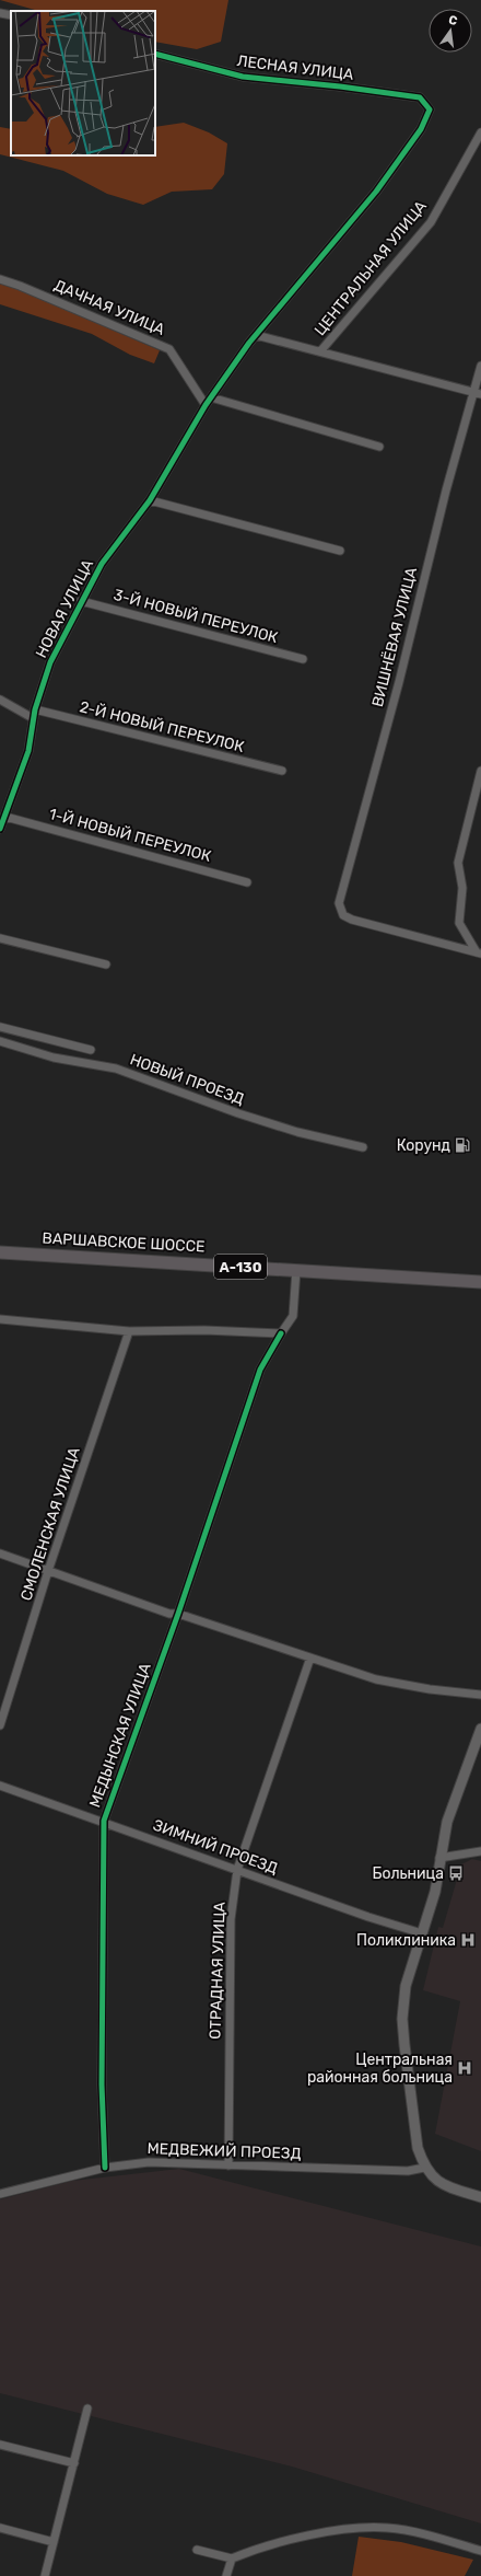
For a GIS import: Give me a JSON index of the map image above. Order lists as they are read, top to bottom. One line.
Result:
{"streets":{"main road":["ВАРШАВСКОЕ ШОССЕ","А-130"],"street":["ЛЕСНАЯ УЛИЦА","ЦЕНТРАЛЬНАЯ УЛИЦА","ДАЧНАЯ УЛИЦА","НОВАЯ УЛИЦА","3-Й НОВЫЙ ПЕРЕУЛОК","ВИШНЁВАЯ УЛИЦА","2-Й НОВЫЙ ПЕРЕУЛОК","1-Й НОВЫЙ ПЕРЕУЛОК","НОВЫЙ ПРОЕЗД","СМОЛЕНСКАЯ УЛИЦА","МЕДЫНСКАЯ УЛИЦА","ЗИМНИЙ ПРОЕЗД","ОТРАДНАЯ УЛИЦА","МЕДВЕЖИЙ ПРОЕЗД"]},"crossings":[["ЛЕСНАЯ УЛИЦА","НОВАЯ УЛИЦА"],["ДАЧНАЯ УЛИЦА","НОВАЯ УЛИЦА"],["НОВАЯ УЛИЦА","3-Й НОВЫЙ ПЕРЕУЛОК"],["НОВАЯ УЛИЦА","2-Й НОВЫЙ ПЕРЕУЛОК"],["НОВАЯ УЛИЦА","1-Й НОВЫЙ ПЕРЕУЛОК"],["ВАРШАВСКОЕ ШОССЕ","МЕДЫНСКАЯ УЛИЦА"],["МЕДЫНСКАЯ УЛИЦА","ЗИМНИЙ ПРОЕЗД"],["МЕДЫНСКАЯ УЛИЦА","МЕДВЕЖИЙ ПРОЕЗД"],["ЗИМНИЙ ПРОЕЗД","ОТРАДНАЯ УЛИЦА"],["ОТРАДНАЯ УЛИЦА","МЕДВЕЖИЙ ПРОЕЗД"]],"places":{"fuel station":["Корунд"],"bus stop":["Больница"],"hospital":["Поликлиника","Центральная районная больница"]},"north":"top"}
